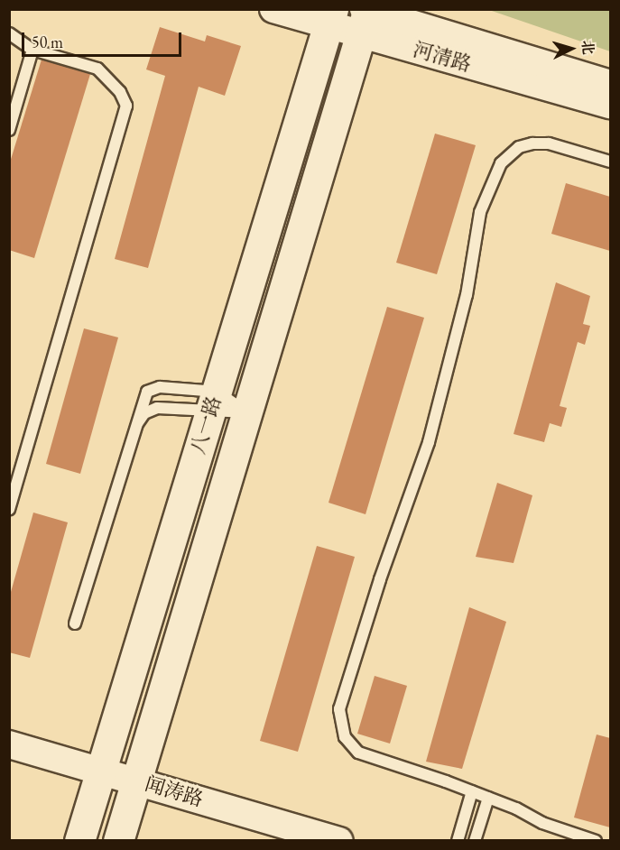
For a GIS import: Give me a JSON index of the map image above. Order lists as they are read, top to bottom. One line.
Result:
{"streets":{"main road":["八一路"],"street":["河清路","闻涛路"]},"crossings":[["河清路","八一路"],["八一路","闻涛路"]],"scale_bar":"50 m","north":"right"}
